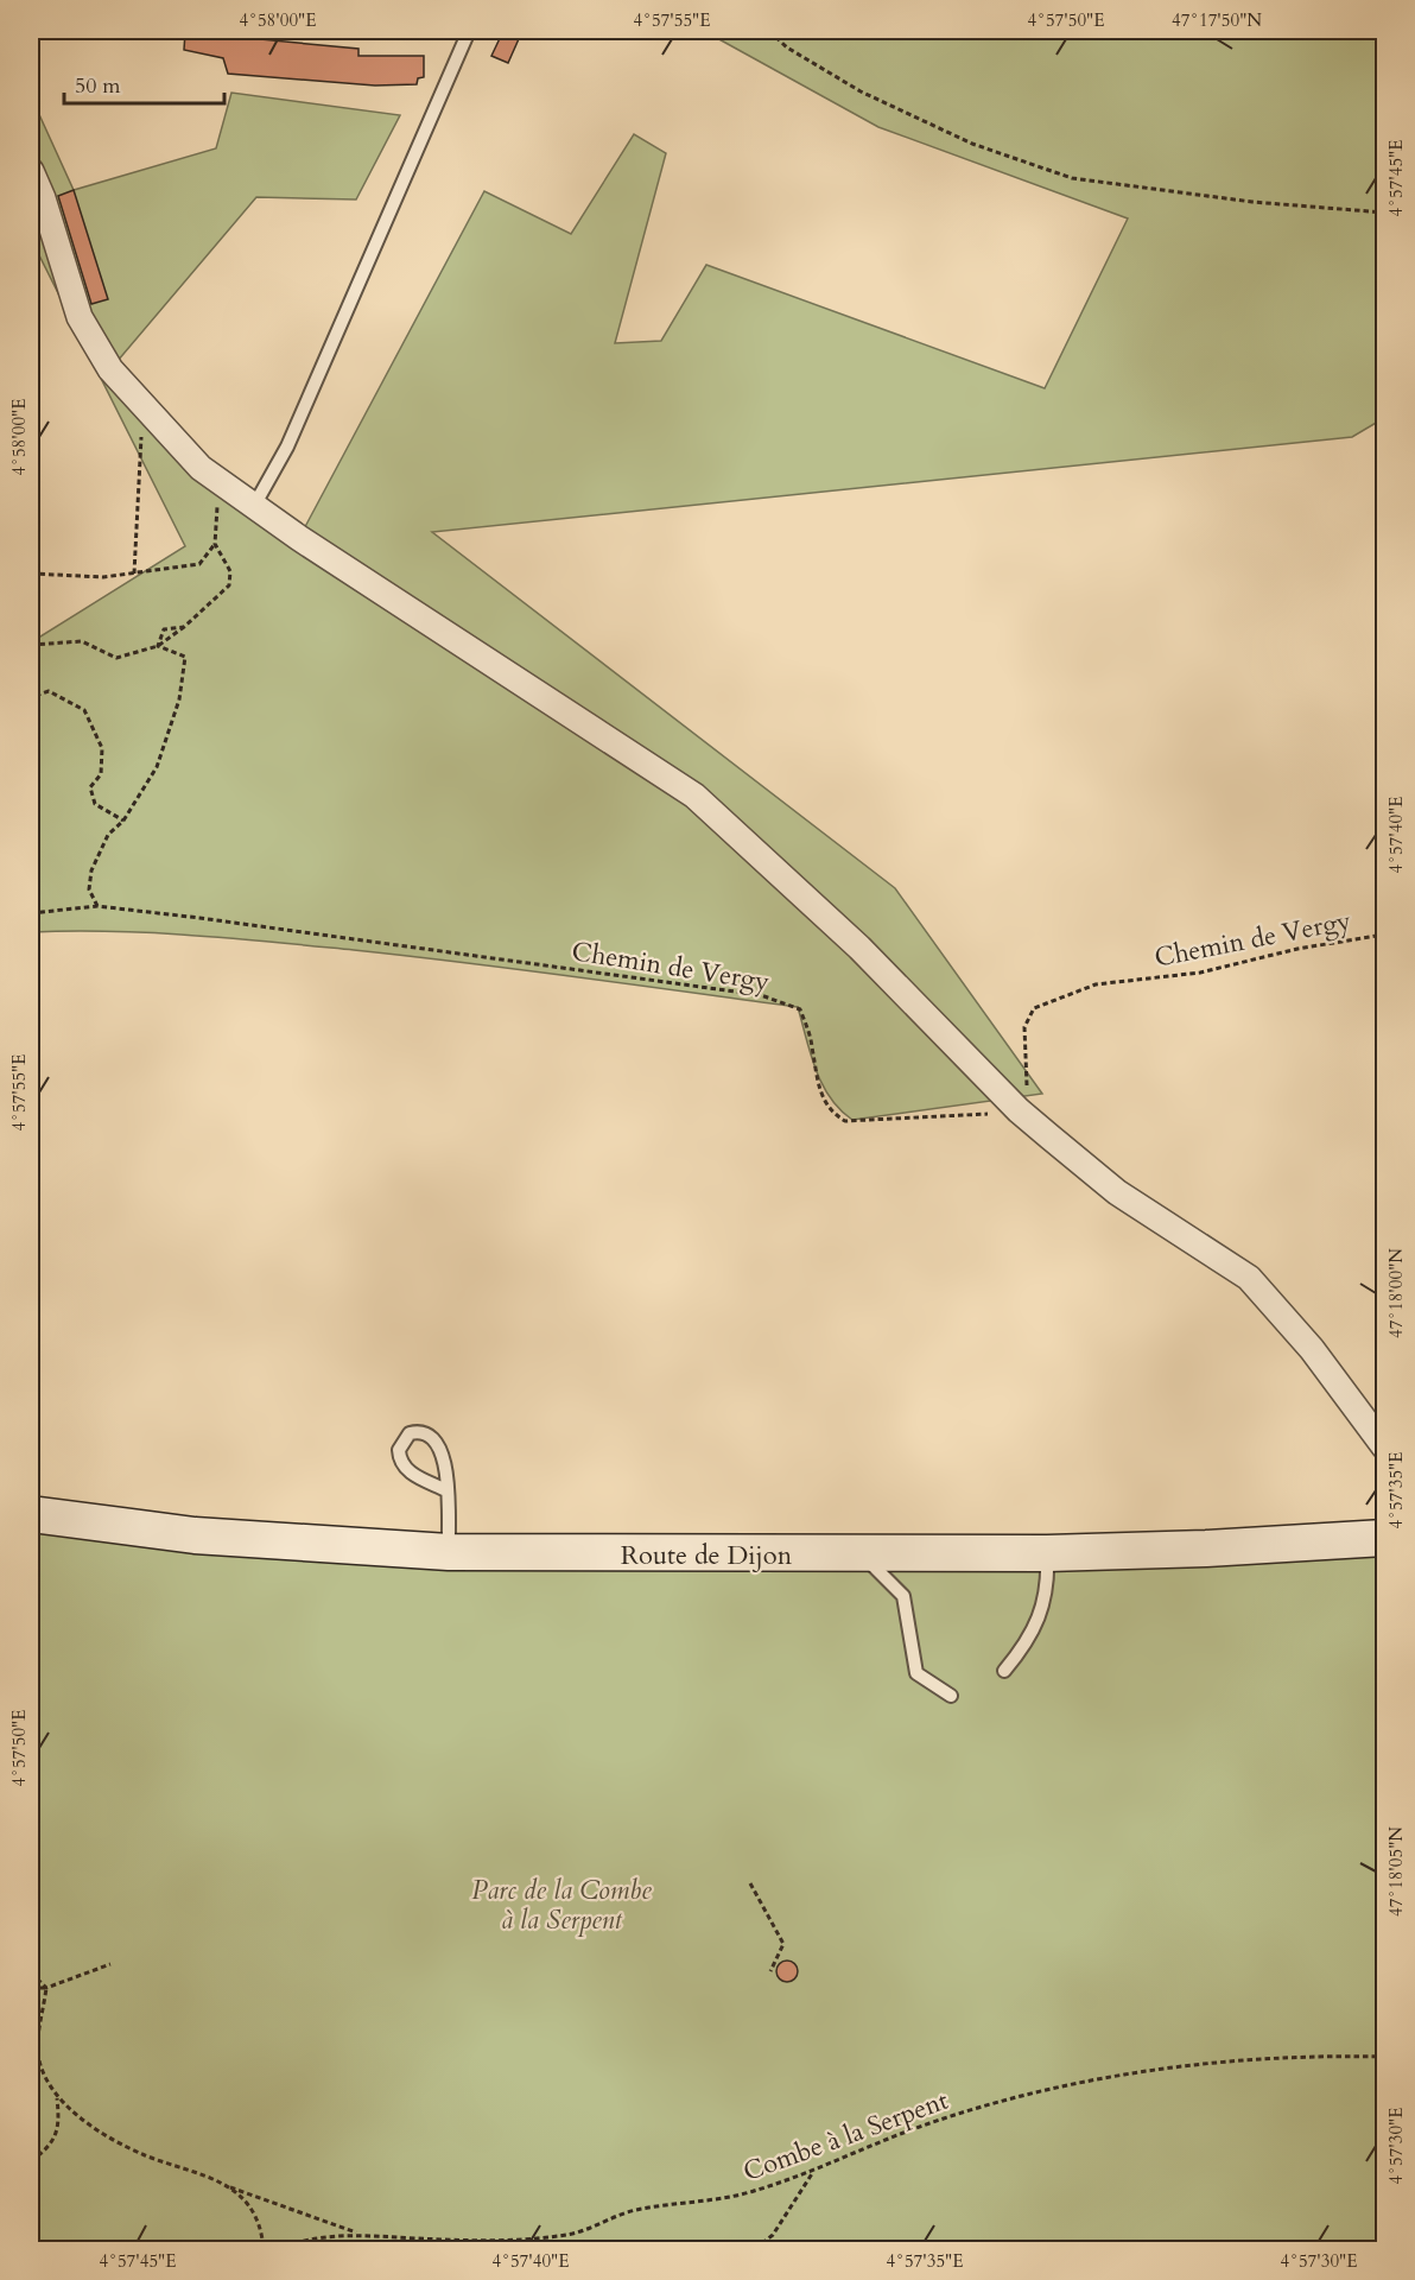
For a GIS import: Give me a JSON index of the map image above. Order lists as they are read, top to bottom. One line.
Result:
{"streets":{"main road":["Route de Dijon"],"path":["Chemin de Vergy","Combe à la Serpent"]},"parks":["Parc de la Combe à la Serpent"],"scale_bar":"50 m","coordinates":["4°58'00\"E","4°57'55\"E","4°57'50\"E","47°17'50\"N","4°57'45\"E","4°57'40\"E","47°18'00\"N","4°57'35\"E","47°18'05\"N","4°57'30\"E"]}
